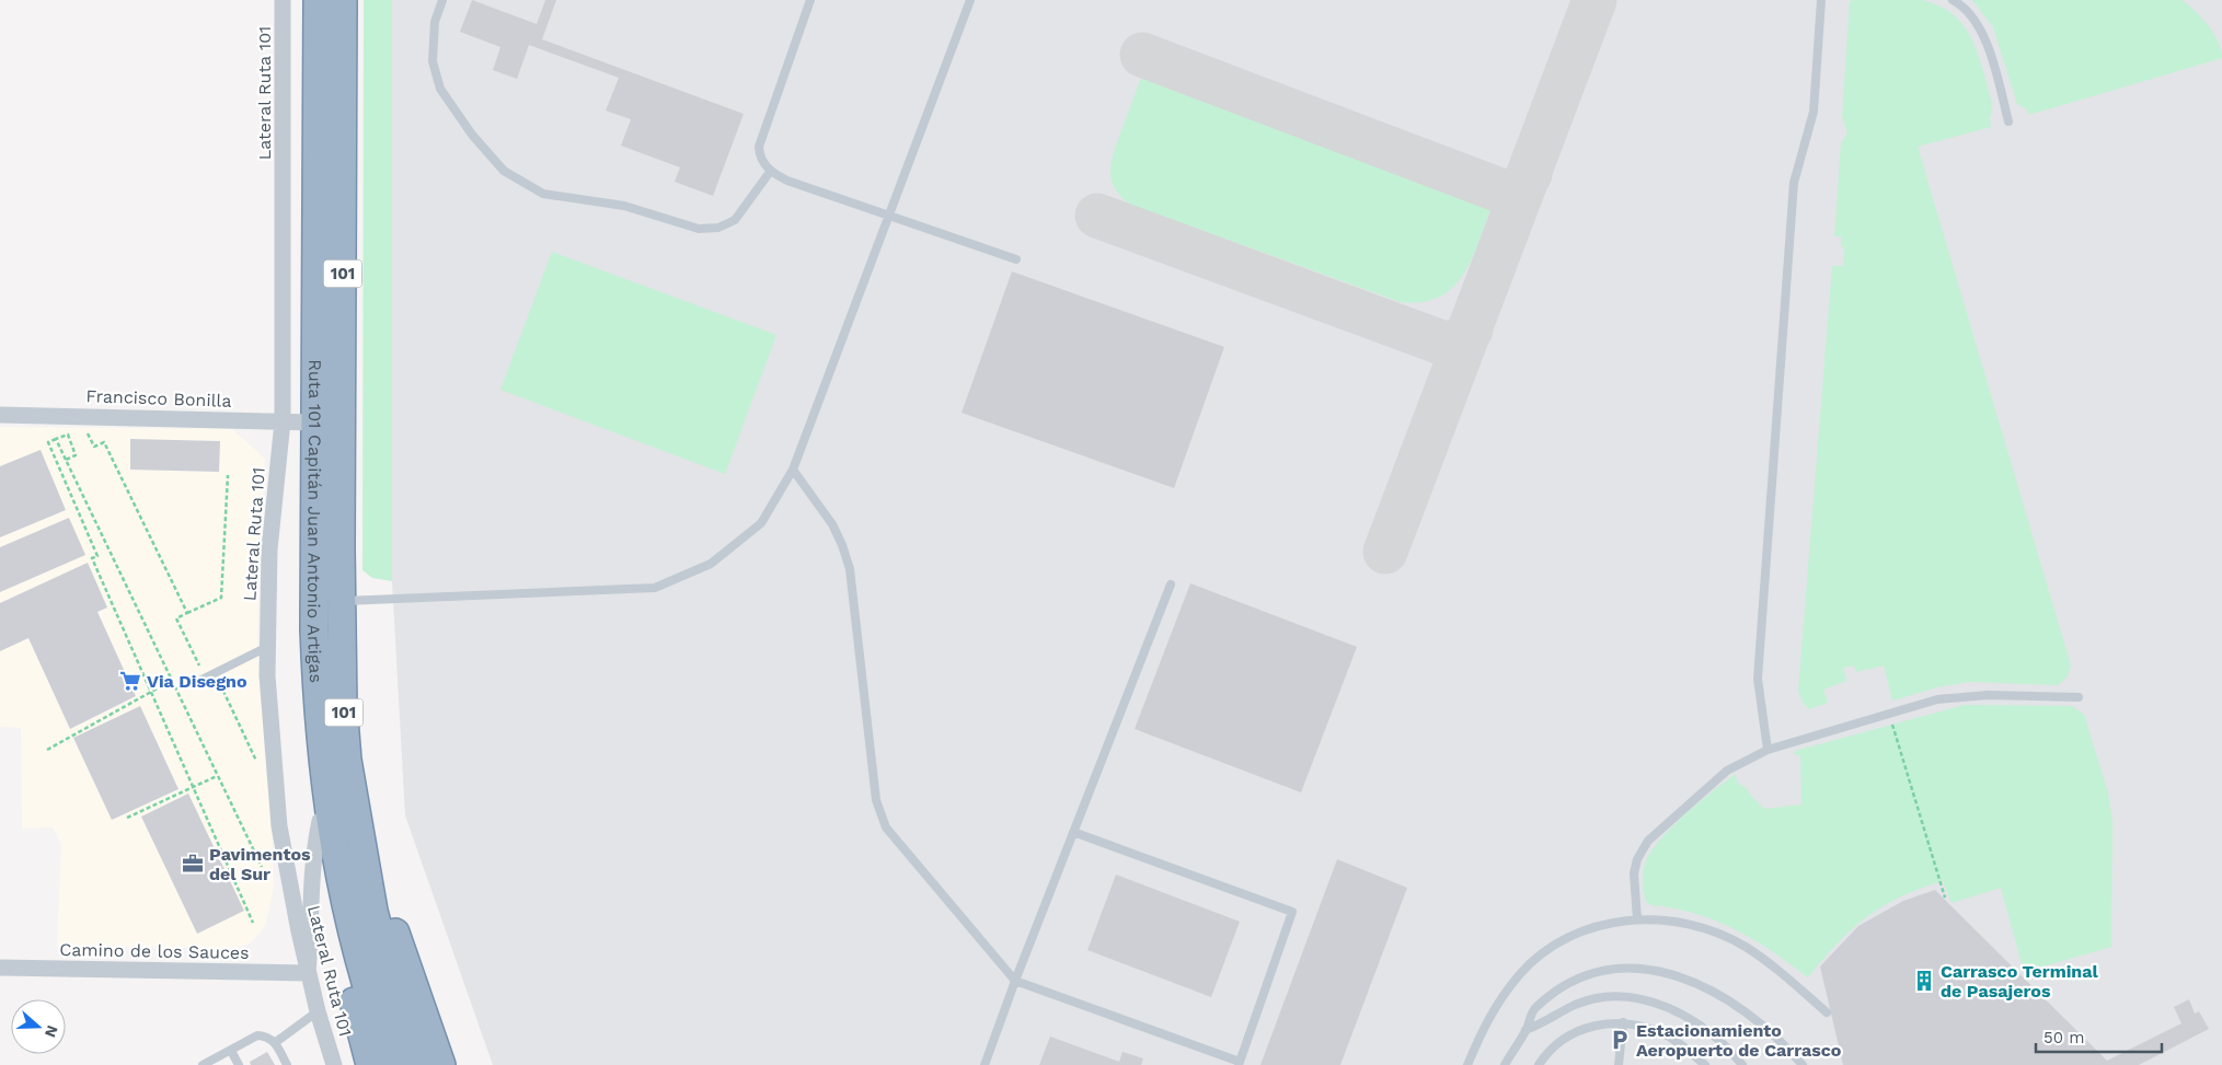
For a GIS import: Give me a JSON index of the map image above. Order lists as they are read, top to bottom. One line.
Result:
{"streets":{"highway":["101","Ruta 101 Capitán Juan Antonio Artigas"],"street":["Lateral Ruta 101","Francisco Bonilla","Camino de los Sauces"]},"crossings":[["Lateral Ruta 101","Francisco Bonilla"],["Lateral Ruta 101","Camino de los Sauces"],["Francisco Bonilla","Ruta 101 Capitán Juan Antonio Artigas"]],"places":{"supermarket":["Via Disegno"],"office":["Pavimentos del Sur"],"building":["Carrasco Terminal de Pasajeros"],"parking":["Estacionamiento Aeropuerto de Carrasco"]},"scale_bar":"50 m","north":"right"}
